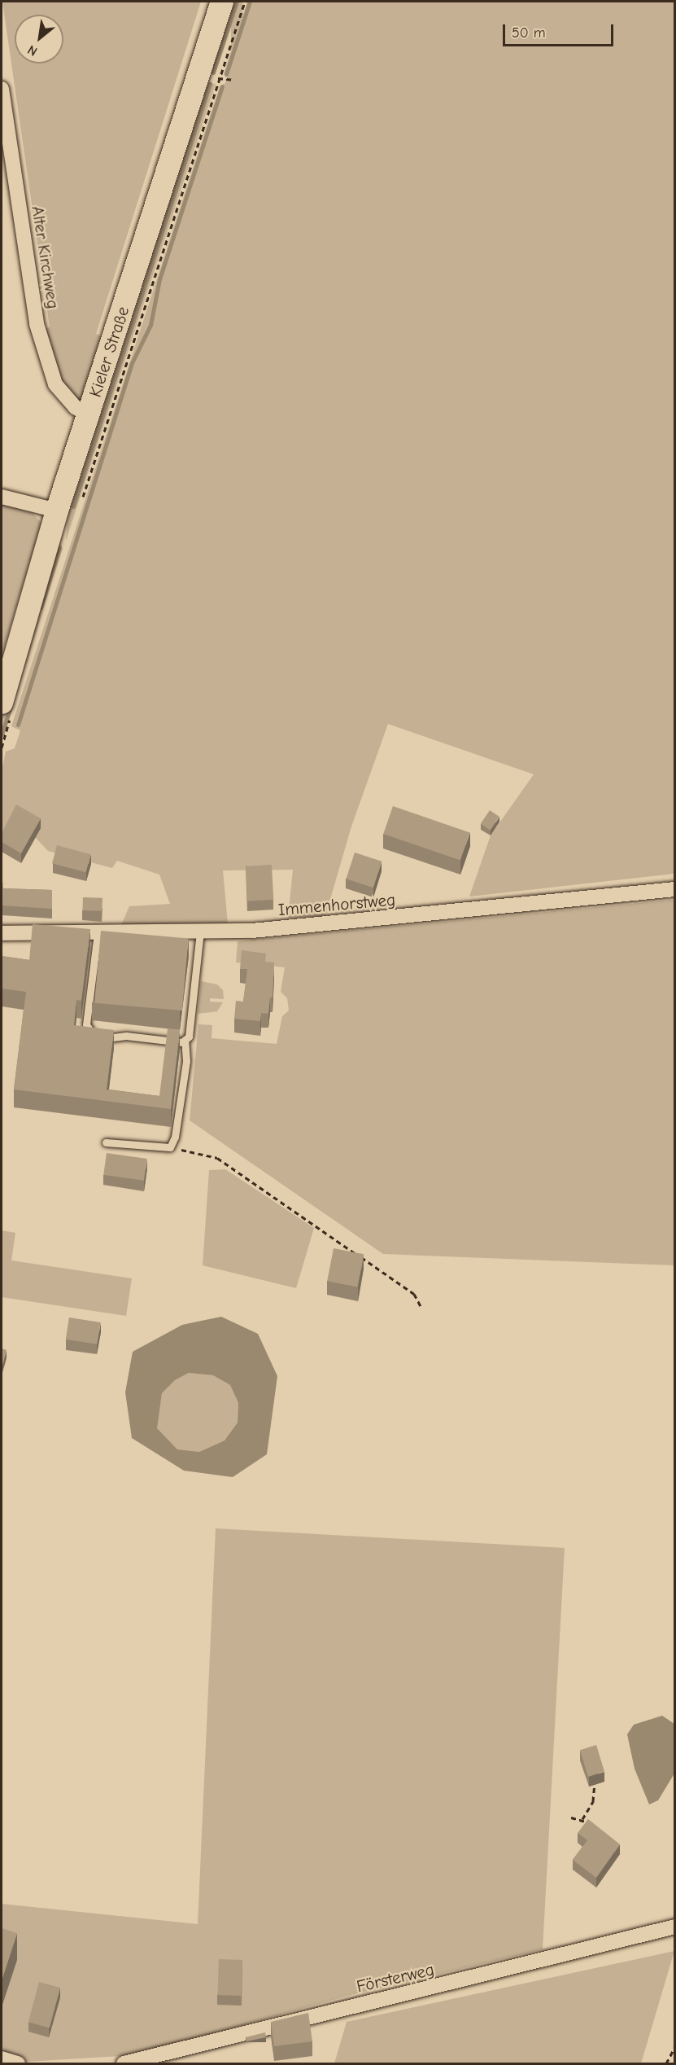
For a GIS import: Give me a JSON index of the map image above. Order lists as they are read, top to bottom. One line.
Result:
{"streets":{"main road":["Kieler Straße"],"street":["Alter Kirchweg","Immenhorstweg","Försterweg"]},"crossings":[["Alter Kirchweg","Kieler Straße"]],"scale_bar":"50 m","north":"bottom left"}
